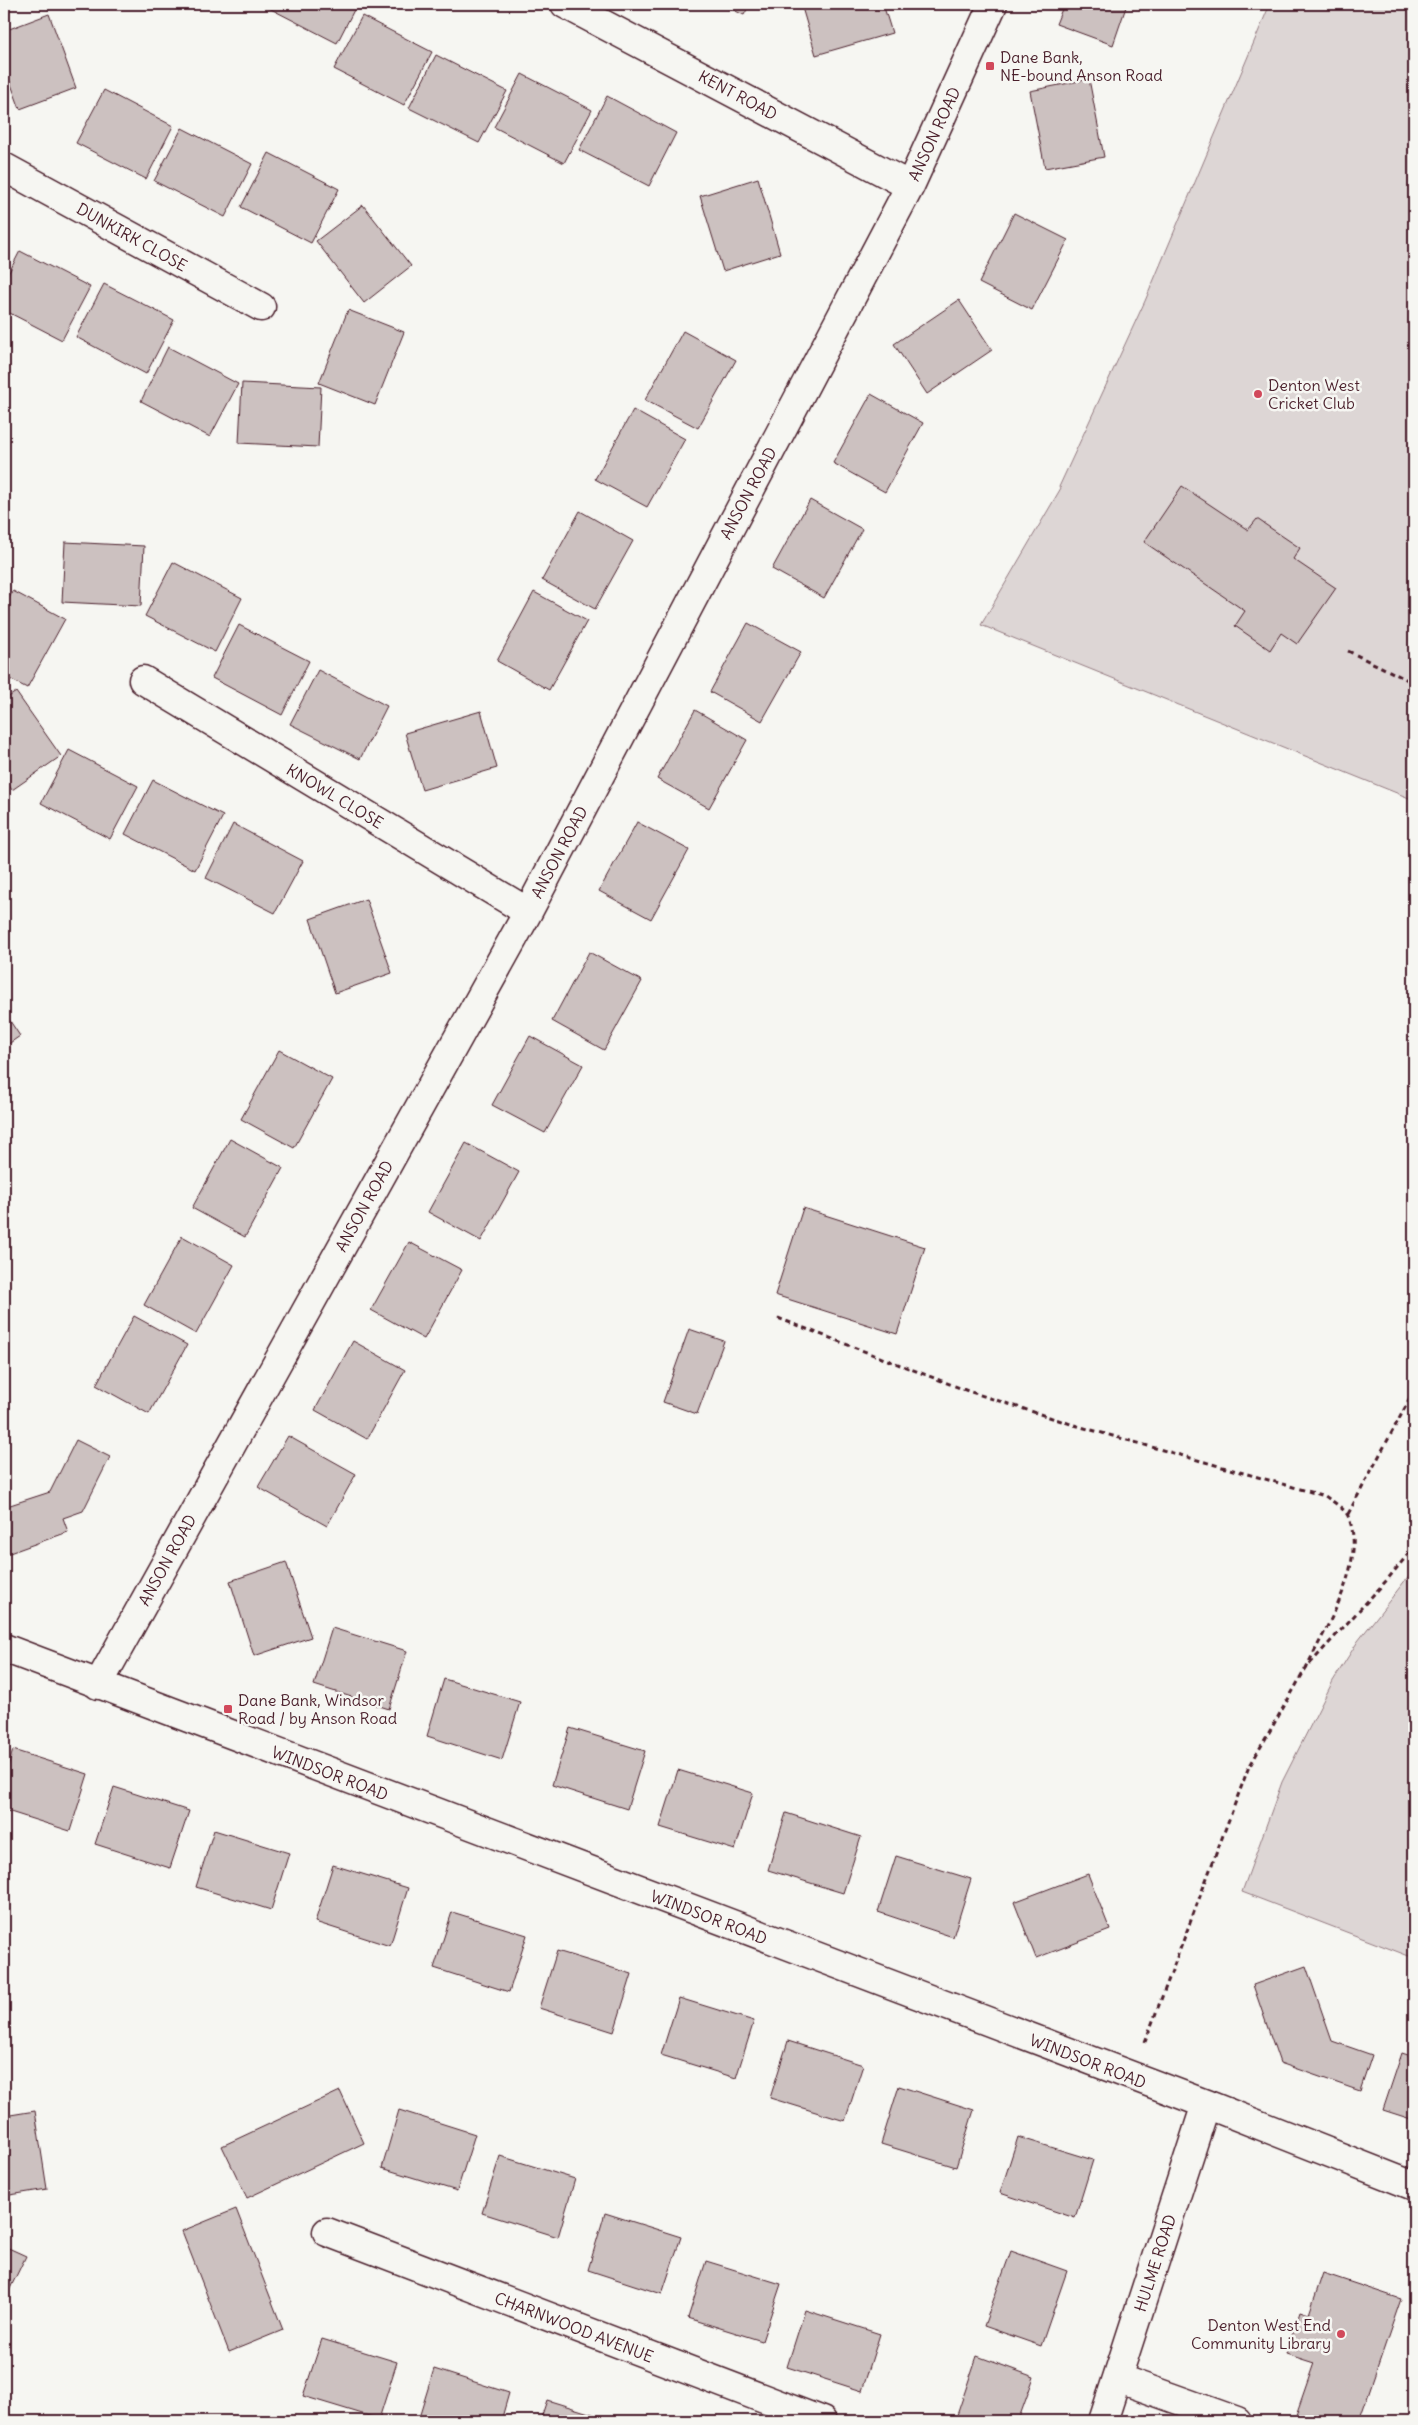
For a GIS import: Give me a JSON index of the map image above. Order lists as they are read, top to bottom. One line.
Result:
{"streets":{"street":["KENT ROAD","ANSON ROAD","DUNKIRK CLOSE","KNOWL CLOSE","WINDSOR ROAD","HULME ROAD","CHARNWOOD AVENUE"]},"crossings":[["KENT ROAD","ANSON ROAD"],["ANSON ROAD","KNOWL CLOSE"],["ANSON ROAD","WINDSOR ROAD"],["WINDSOR ROAD","HULME ROAD"]],"places":{"transit":["Dane Bank, NE-bound Anson Road","Dane Bank, Windsor Road / by Anson Road"],"other":["Denton West Cricket Club","Denton West End Community Library"]}}
